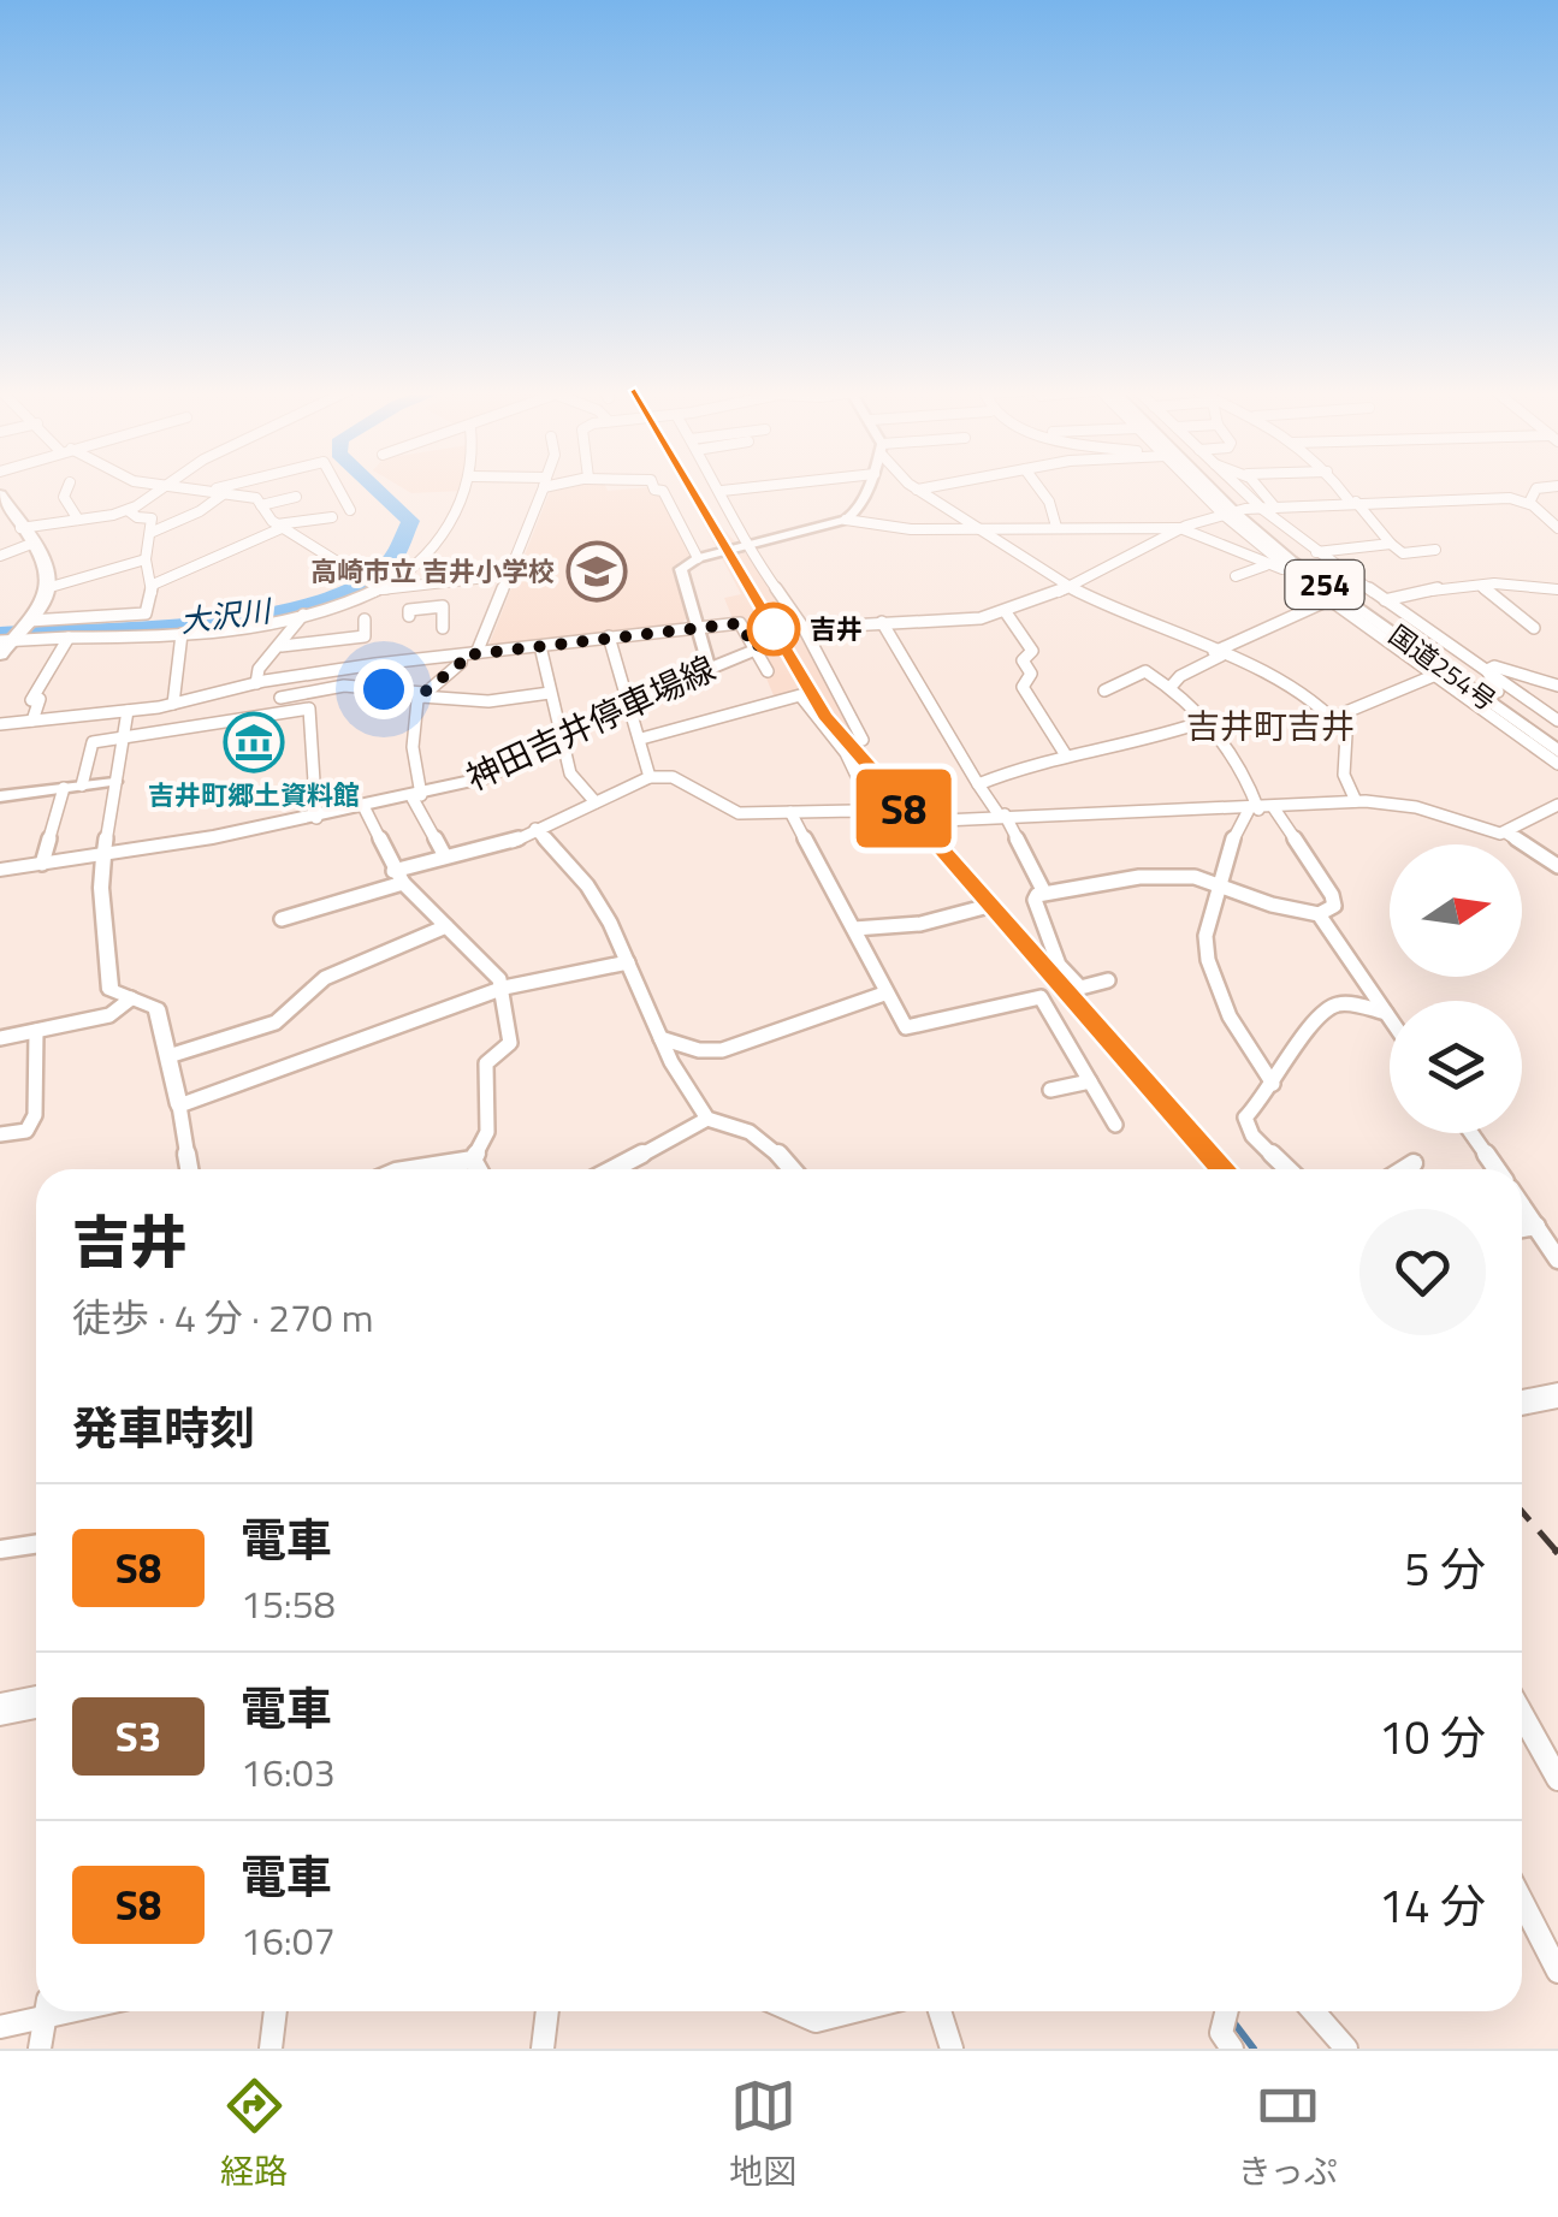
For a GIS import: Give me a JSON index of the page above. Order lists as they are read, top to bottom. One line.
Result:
{"streets":{"main road":["254","国道254号","神田吉井停車場線"]},"districts":["吉井町吉井"],"water":["大沢川"],"places":{"school or university":["高崎市立 吉井小学校"],"other":["吉井"],"museum":["吉井町郷土資料館"]},"north":"right","page":{"on_map":"S8","heading":[["吉井","徒歩 · 4 分 · 270 m"],"発車時刻"],"list":[{"mark":"S8","name":"電車","note":"15:58","value":"5 分"},{"mark":"S3","name":"電車","note":"16:03","value":"10 分"},{"mark":"S8","name":"電車","note":"16:07","value":"14 分"}],"tabs":["経路","地図","きっぷ"]}}
